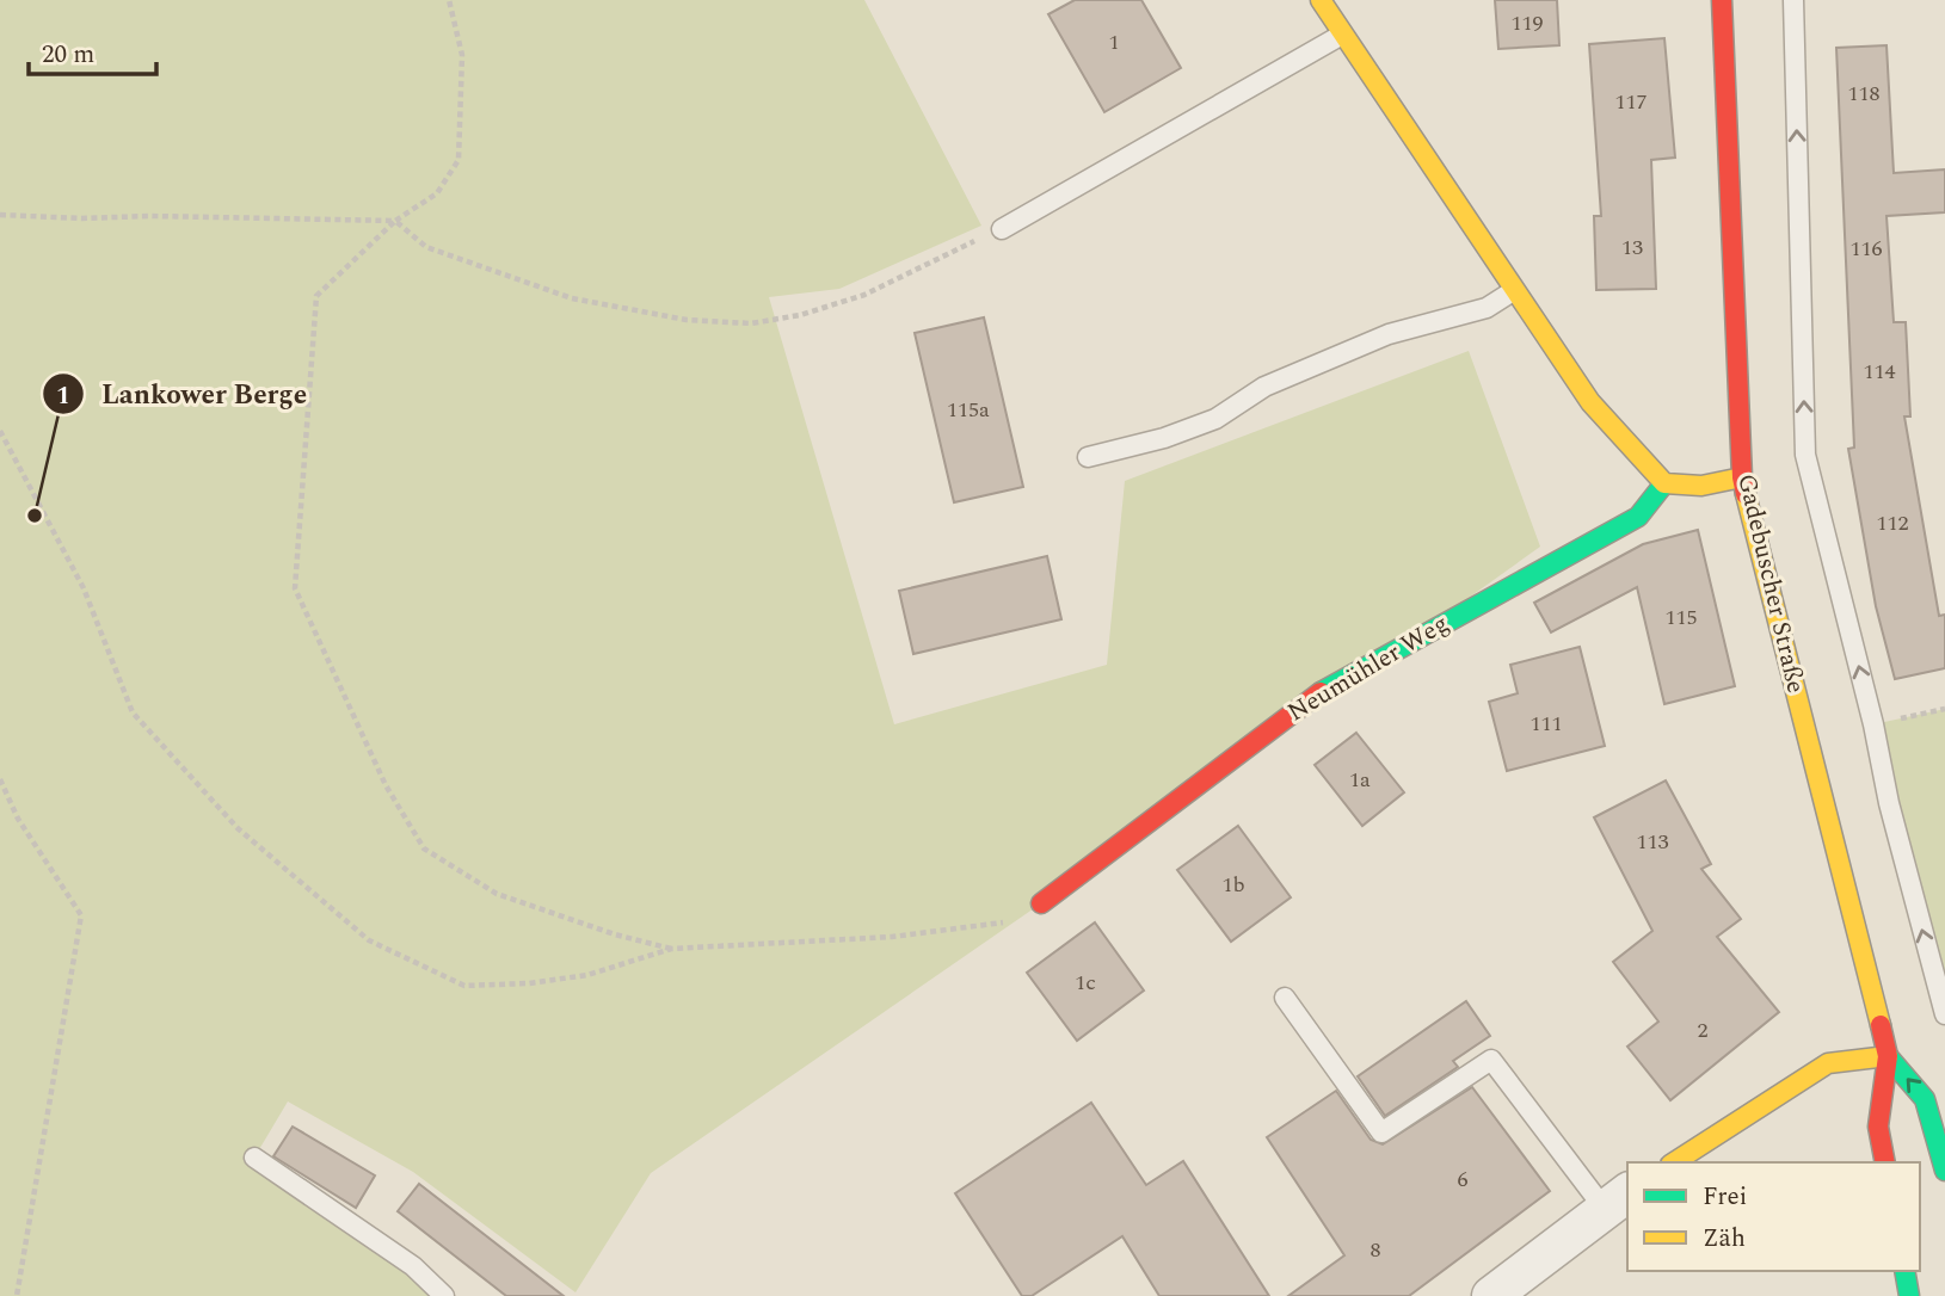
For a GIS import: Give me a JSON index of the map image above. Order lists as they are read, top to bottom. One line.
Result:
{"streets":{"street":["Gadebuscher Straße","Neumühler Weg"]},"places":["Lankower Berge"],"house_numbers":["119","1","118","117","13","116","114","115a","112","115","111","1a","113","1b","1c","2","6","8"],"legend":["Frei","Zäh"],"scale_bar":"20 m"}
